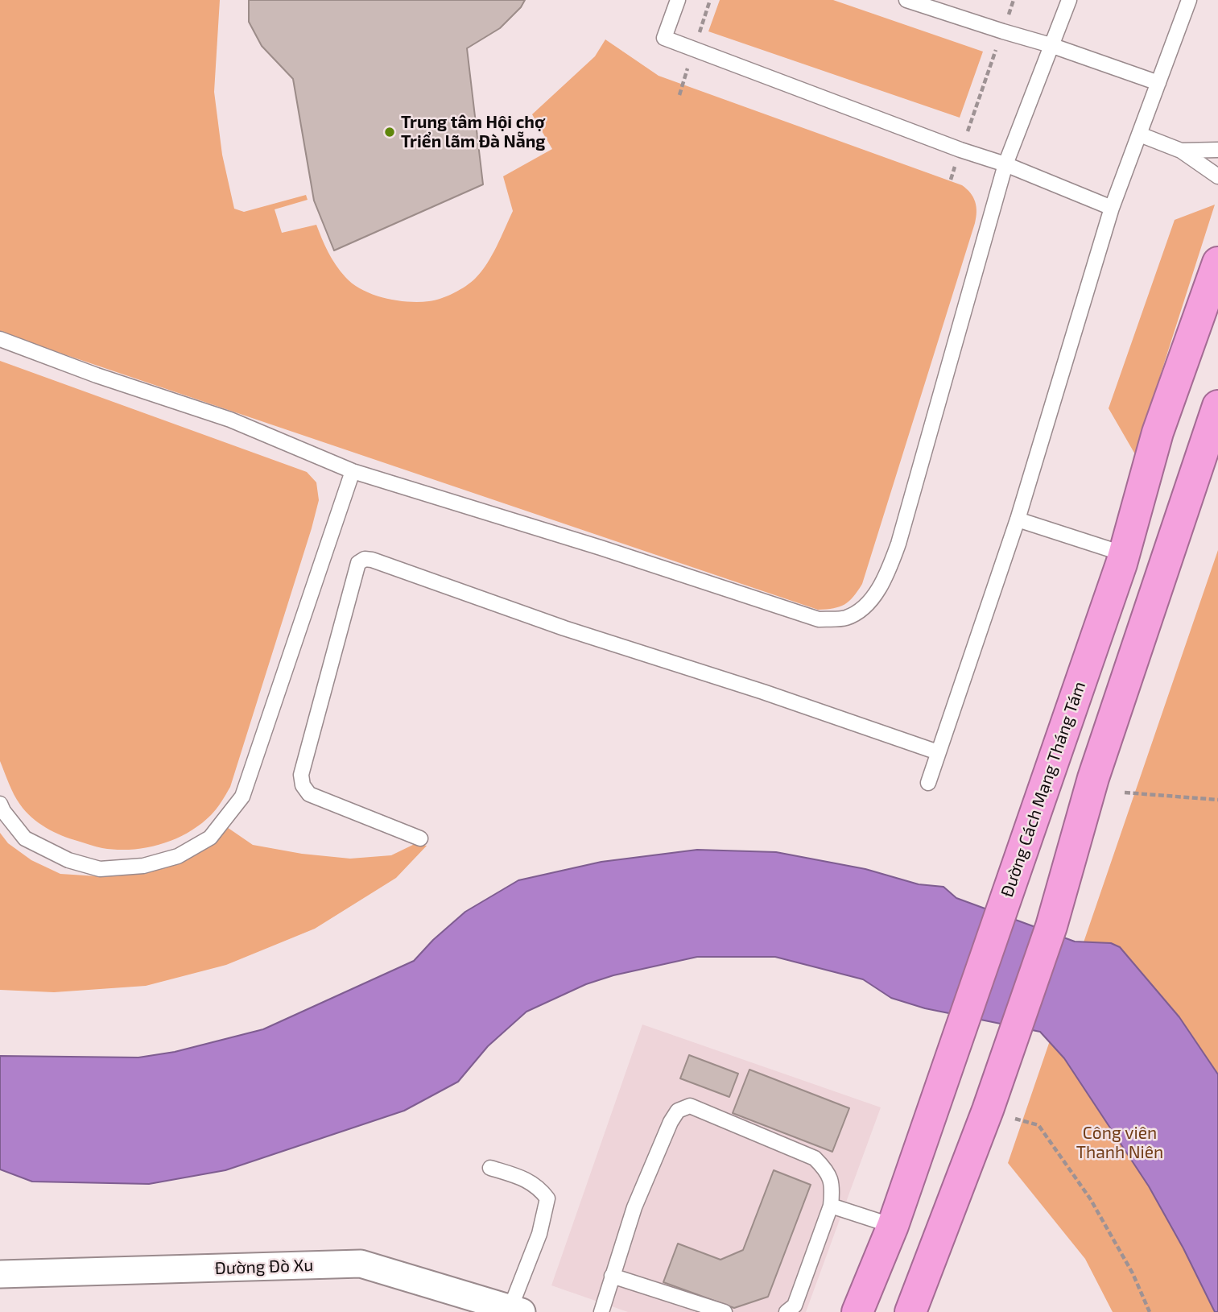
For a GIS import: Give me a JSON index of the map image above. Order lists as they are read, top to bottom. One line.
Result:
{"streets":{"highway":["Đường Cách Mạng Tháng Tám"],"street":["Đường Đò Xu"]},"parks":["Công viên Thanh Niên"],"places":["Trung tâm Hội chợ Triển lãm Đà Nẵng"]}
